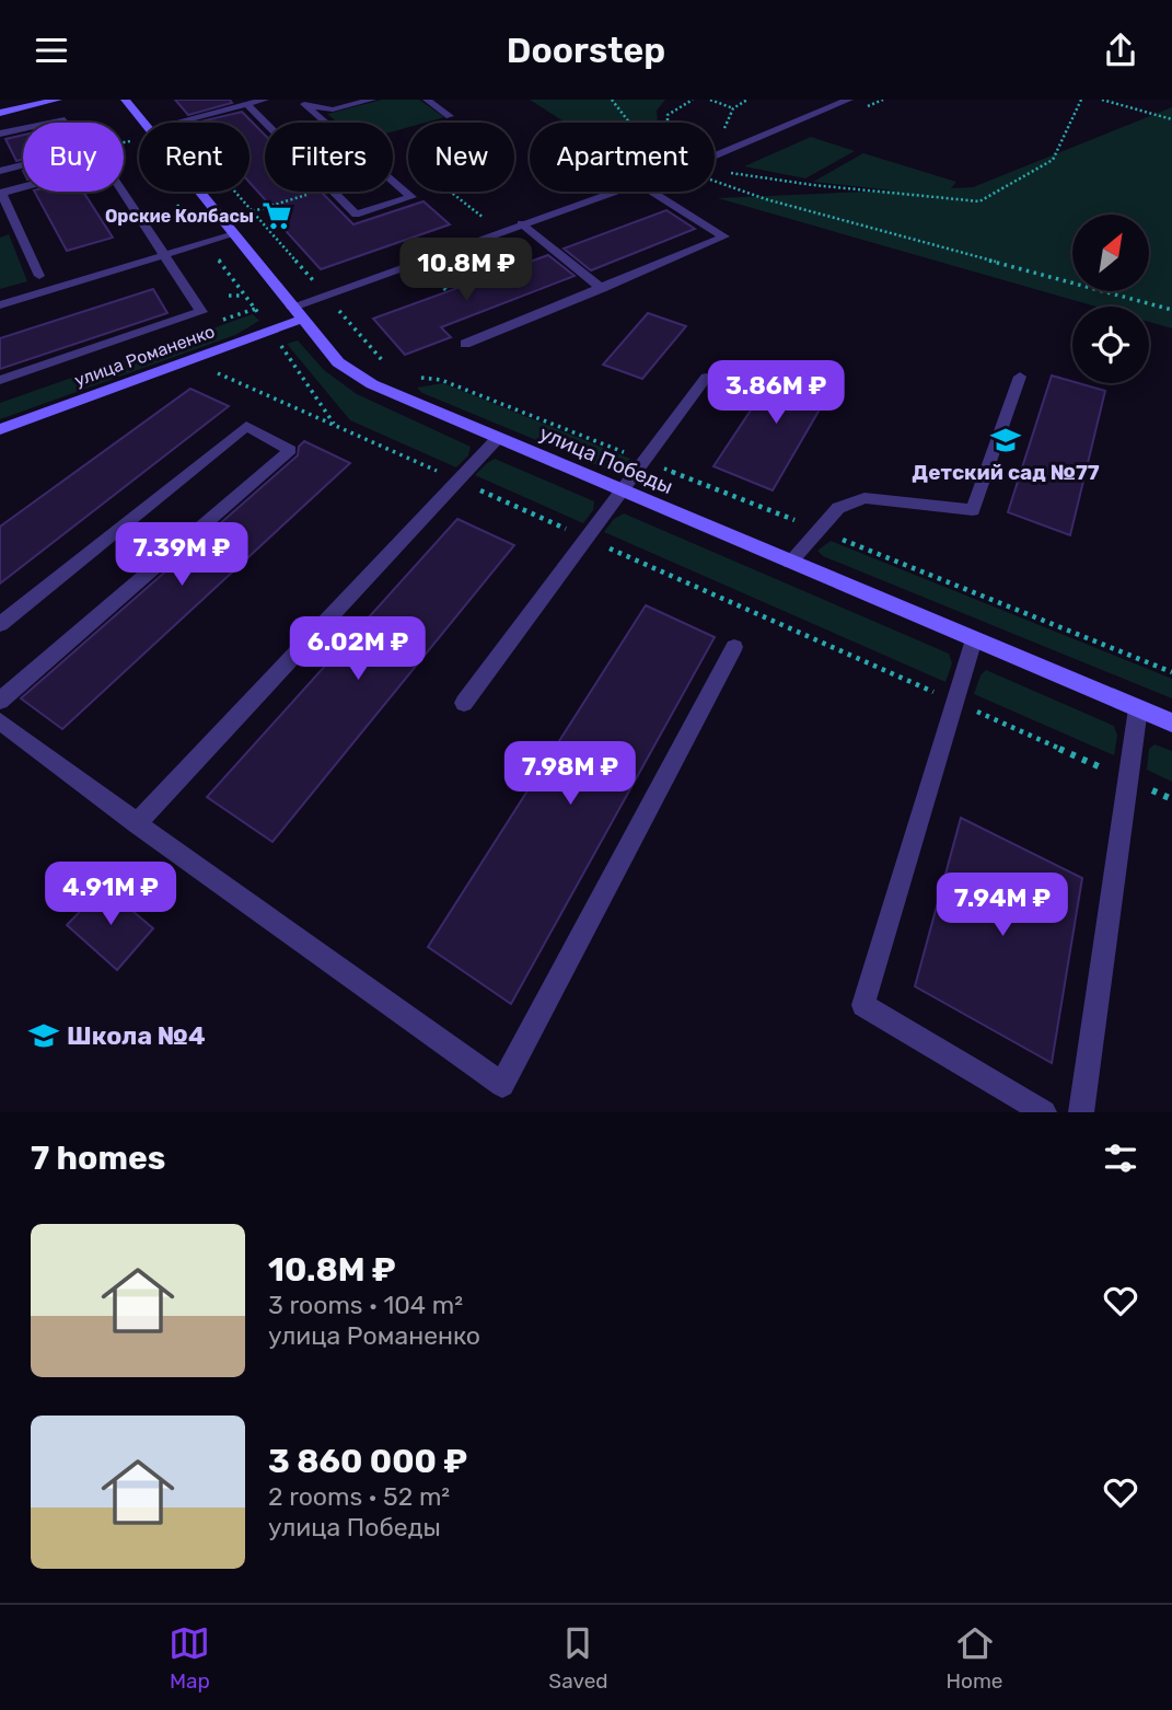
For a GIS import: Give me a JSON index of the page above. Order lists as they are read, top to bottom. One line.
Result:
{"streets":{"main road":["улица Романенко","улица Победы"]},"crossings":[["улица Романенко","улица Победы"]],"places":{"supermarket":["Орские Колбасы"],"school or university":["Детский сад №77","Школа №4"]},"north":"top right","page":{"header":"Doorstep","chip":["Buy","Rent","Filters","New","Apartment"],"price":["10.8M ₽","3.86M ₽","7.39M ₽","6.02M ₽","7.98M ₽","4.91M ₽","7.94M ₽"],"heading":"7 homes","list":[{"name":"10.8M ₽","note":"3 rooms · 104 m² · улица Романенко"},{"name":"3 860 000 ₽","note":"2 rooms · 52 m² · улица Победы"}],"tabs":["Map","Saved","Home"]}}
